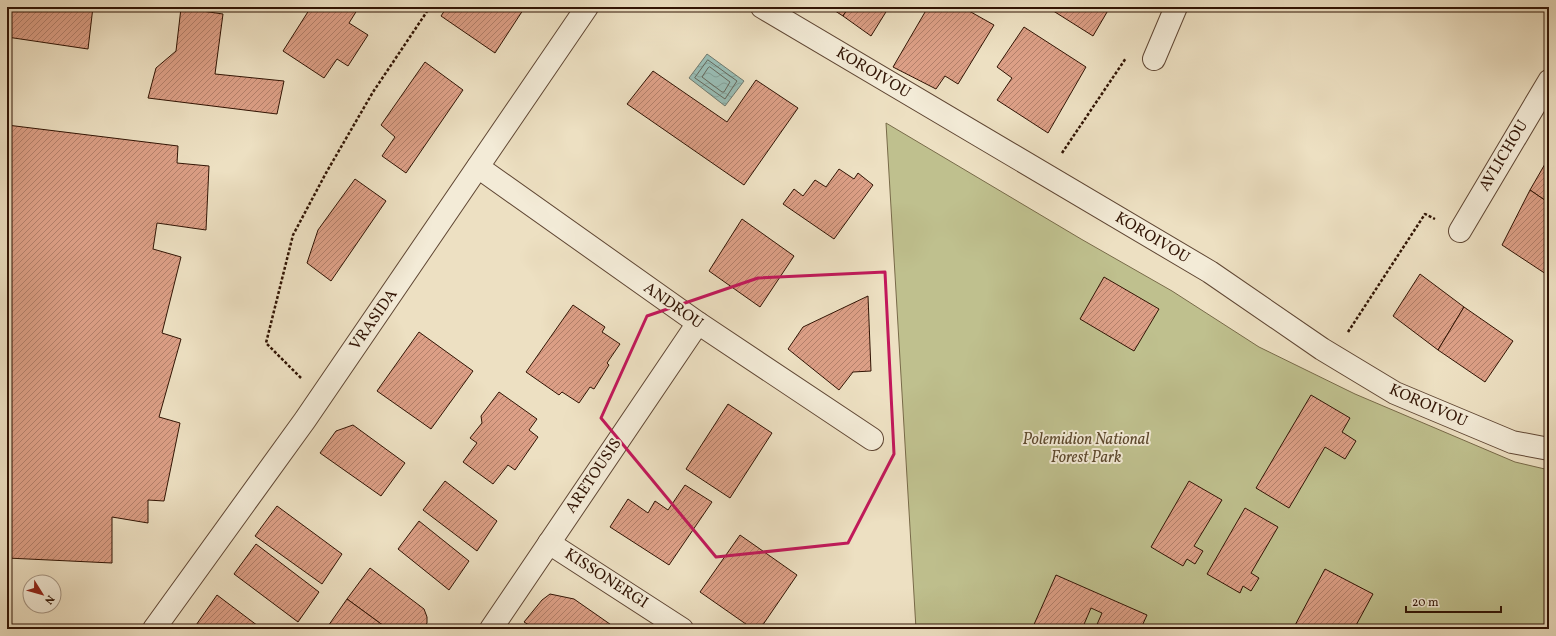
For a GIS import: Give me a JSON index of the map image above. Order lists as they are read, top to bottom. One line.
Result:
{"streets":{"street":["KOROIVOU","AVLICHOU","ANDROU","VRASIDA","ARETOUSIS","KISSONERGI"]},"crossings":[["ANDROU","VRASIDA"],["ANDROU","ARETOUSIS"],["ARETOUSIS","KISSONERGI"]],"parks":["Polemidion National Forest Park"],"scale_bar":"20 m","north":"bottom right"}
